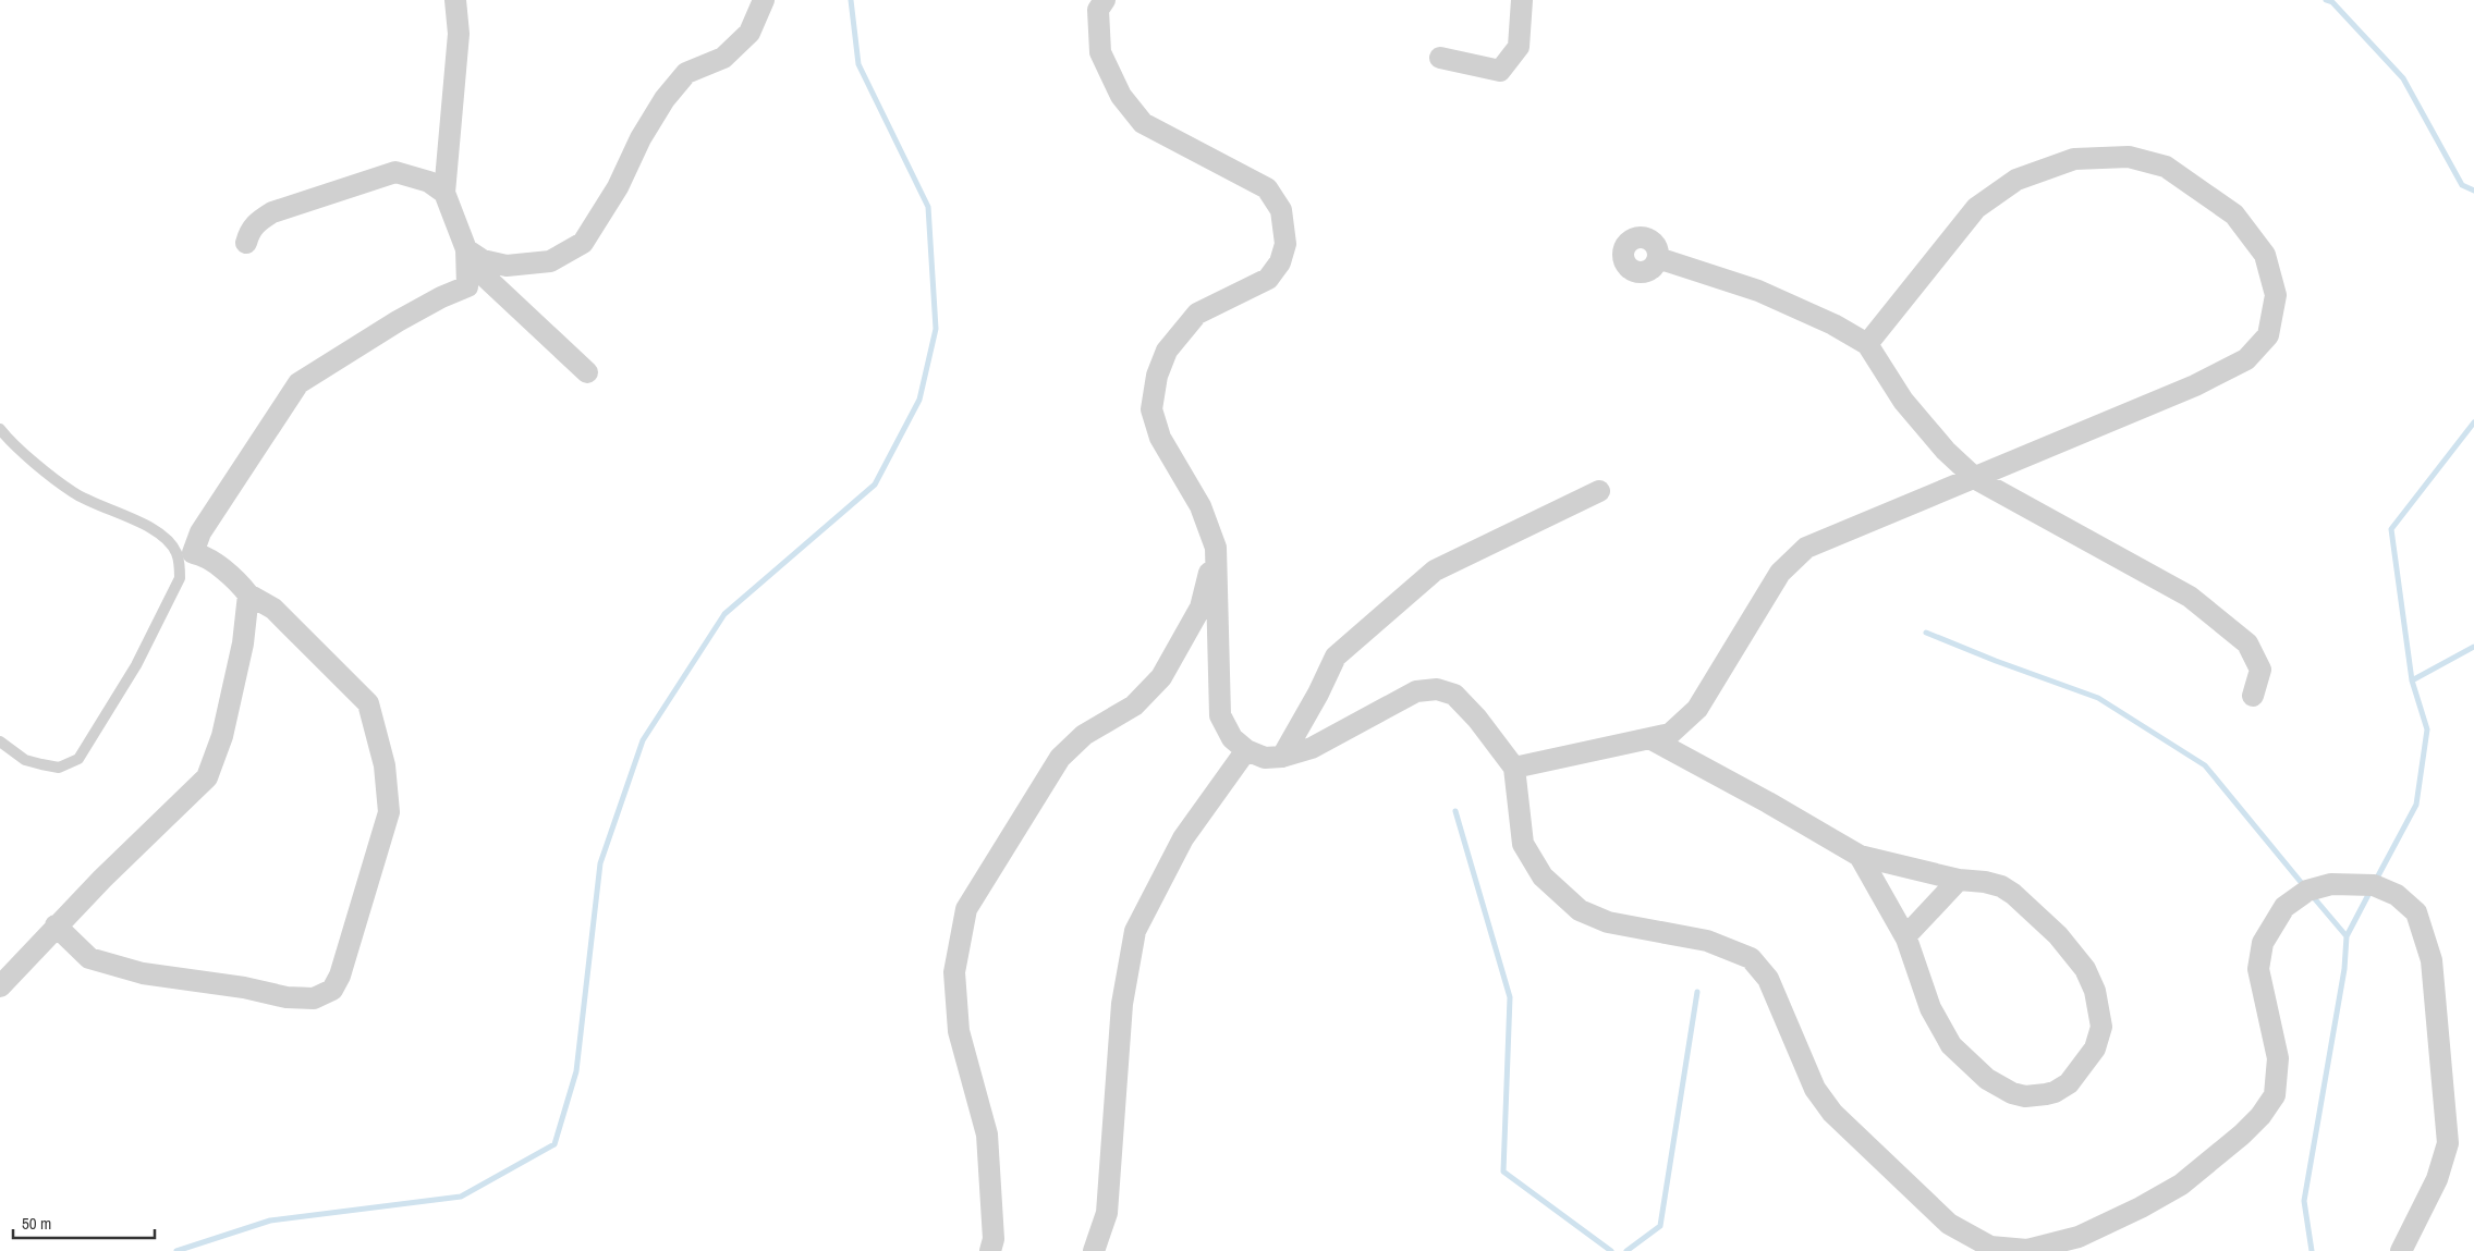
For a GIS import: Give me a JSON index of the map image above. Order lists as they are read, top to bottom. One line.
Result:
{"scale_bar":"50 m"}
